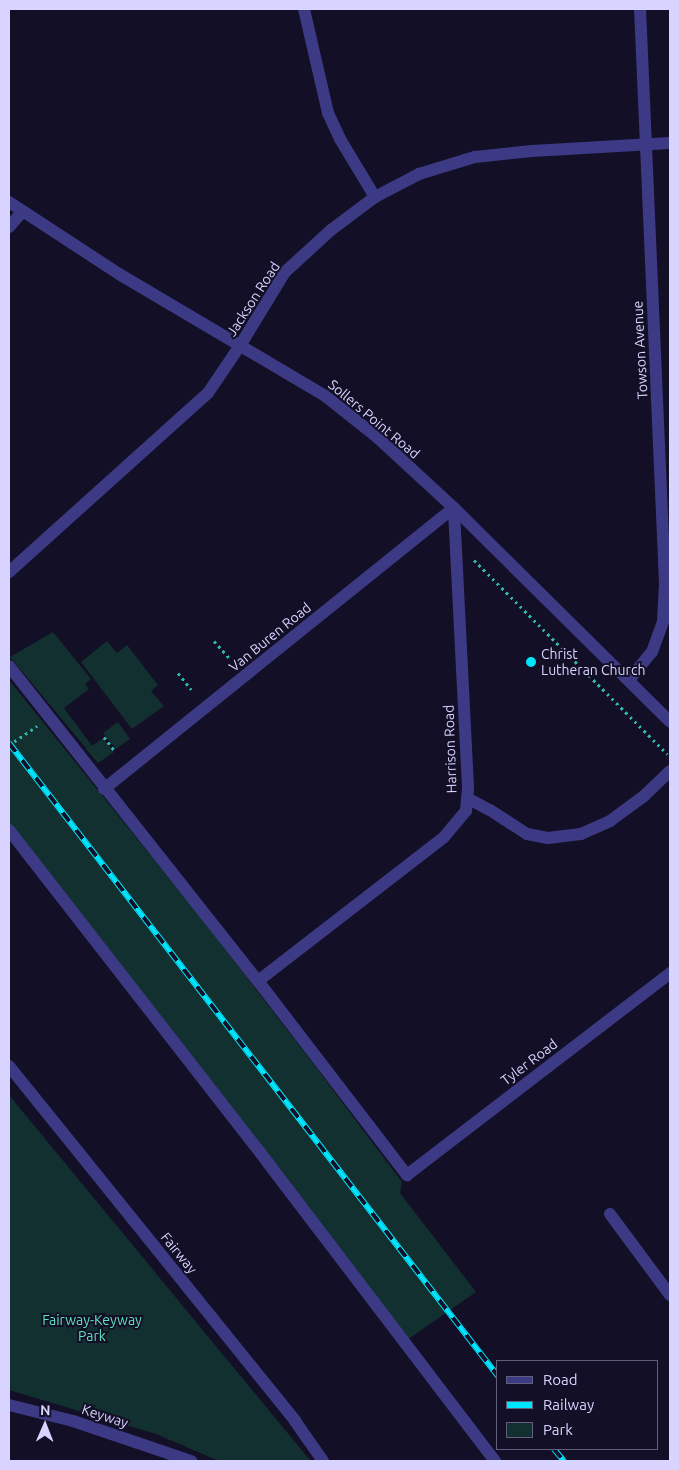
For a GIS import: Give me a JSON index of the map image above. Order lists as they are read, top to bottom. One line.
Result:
{"streets":{"street":["Jackson Road","Towson Avenue","Sollers Point Road","Van Buren Road","Harrison Road","Tyler Road","Fairway","Keyway"]},"crossings":[["Jackson Road","Towson Avenue"],["Jackson Road","Sollers Point Road"],["Towson Avenue","Sollers Point Road"],["Sollers Point Road","Van Buren Road"],["Sollers Point Road","Harrison Road"],["Van Buren Road","Harrison Road"],["Harrison Road","Tyler Road"]],"parks":["Fairway-Keyway Park"],"places":["Christ Lutheran Church"],"legend":["Road","Railway","Park"],"north":"top"}
